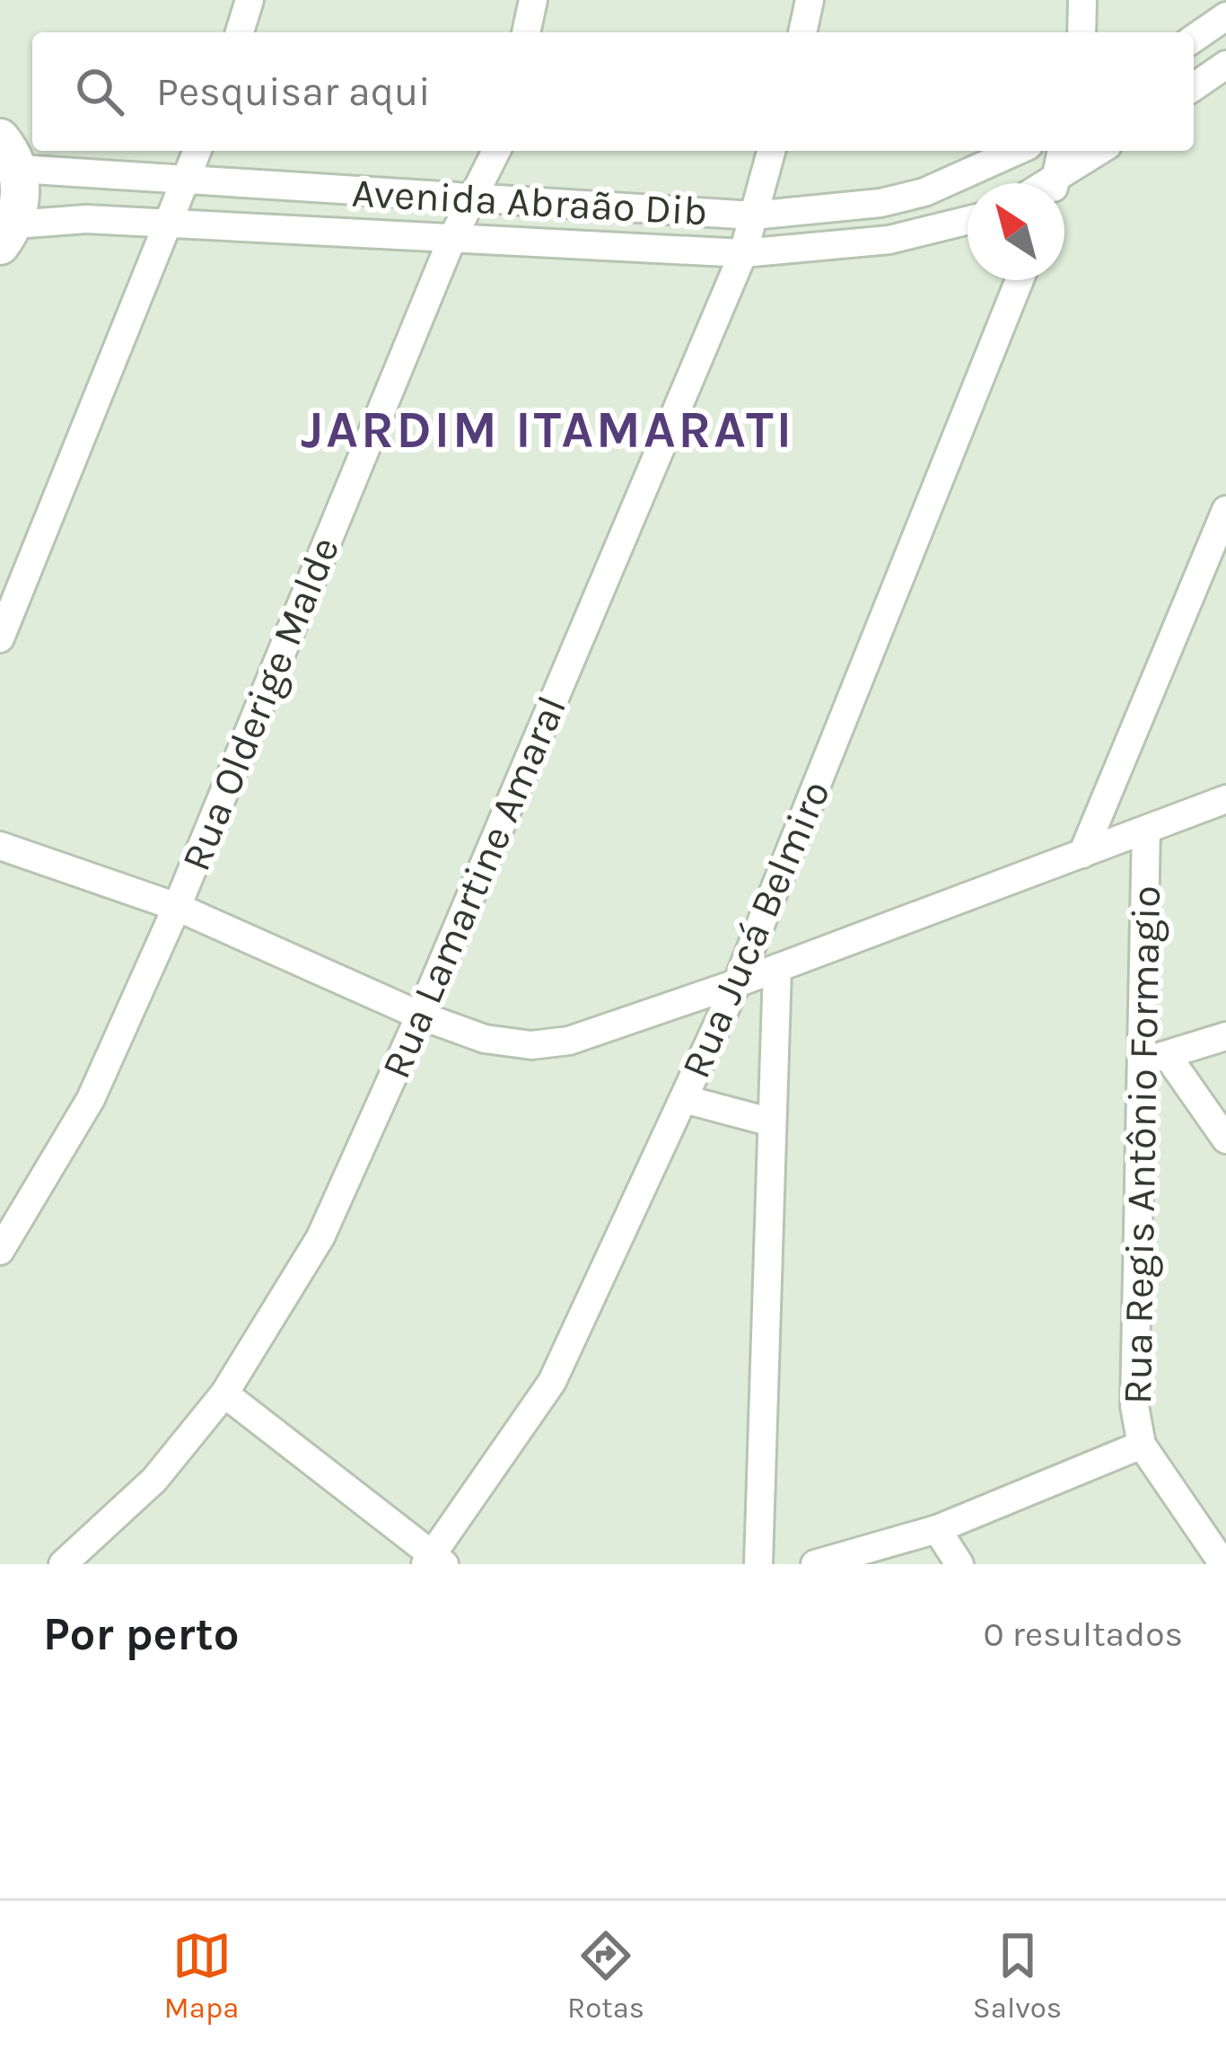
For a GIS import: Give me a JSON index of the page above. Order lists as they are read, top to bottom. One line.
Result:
{"streets":{"street":["Avenida Abraão Dib","Rua Olderige Malde","Rua Lamartine Amaral","Rua Jucá Belmiro","Rua Regis Antônio Formagio"]},"crossings":[["Avenida Abraão Dib","Rua Olderige Malde"],["Avenida Abraão Dib","Rua Lamartine Amaral"]],"districts":["JARDIM ITAMARATI"],"north":"top left","page":{"search":"Pesquisar aqui","heading":["Por perto","0 resultados"],"nav":["Mapa","Rotas","Salvos"]}}
